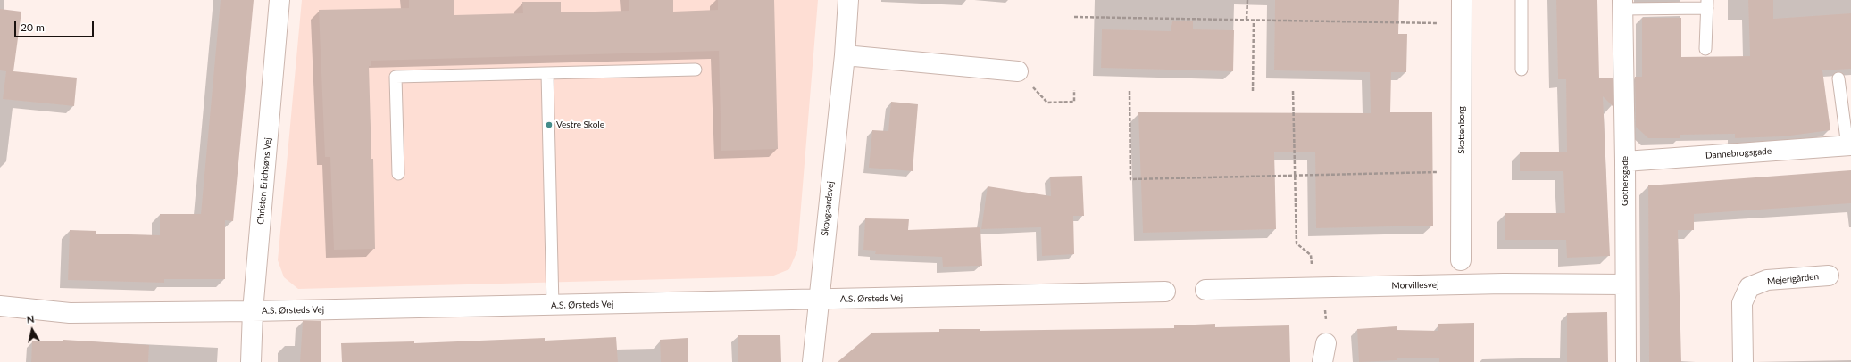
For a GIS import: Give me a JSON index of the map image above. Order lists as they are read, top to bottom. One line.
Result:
{"streets":{"street":["Skottenborg","Dannebrogsgade","Christen Erichsøns Vej","Gothersgade","Skovgaardsvej","Mejerigården","Morvillesvej","A.S. Ørsteds Vej"]},"crossings":[["Dannebrogsgade","Gothersgade"],["Christen Erichsøns Vej","A.S. Ørsteds Vej"],["Gothersgade","Morvillesvej"],["Skovgaardsvej","A.S. Ørsteds Vej"]],"places":["Vestre Skole"],"scale_bar":"20 m","north":"top"}
